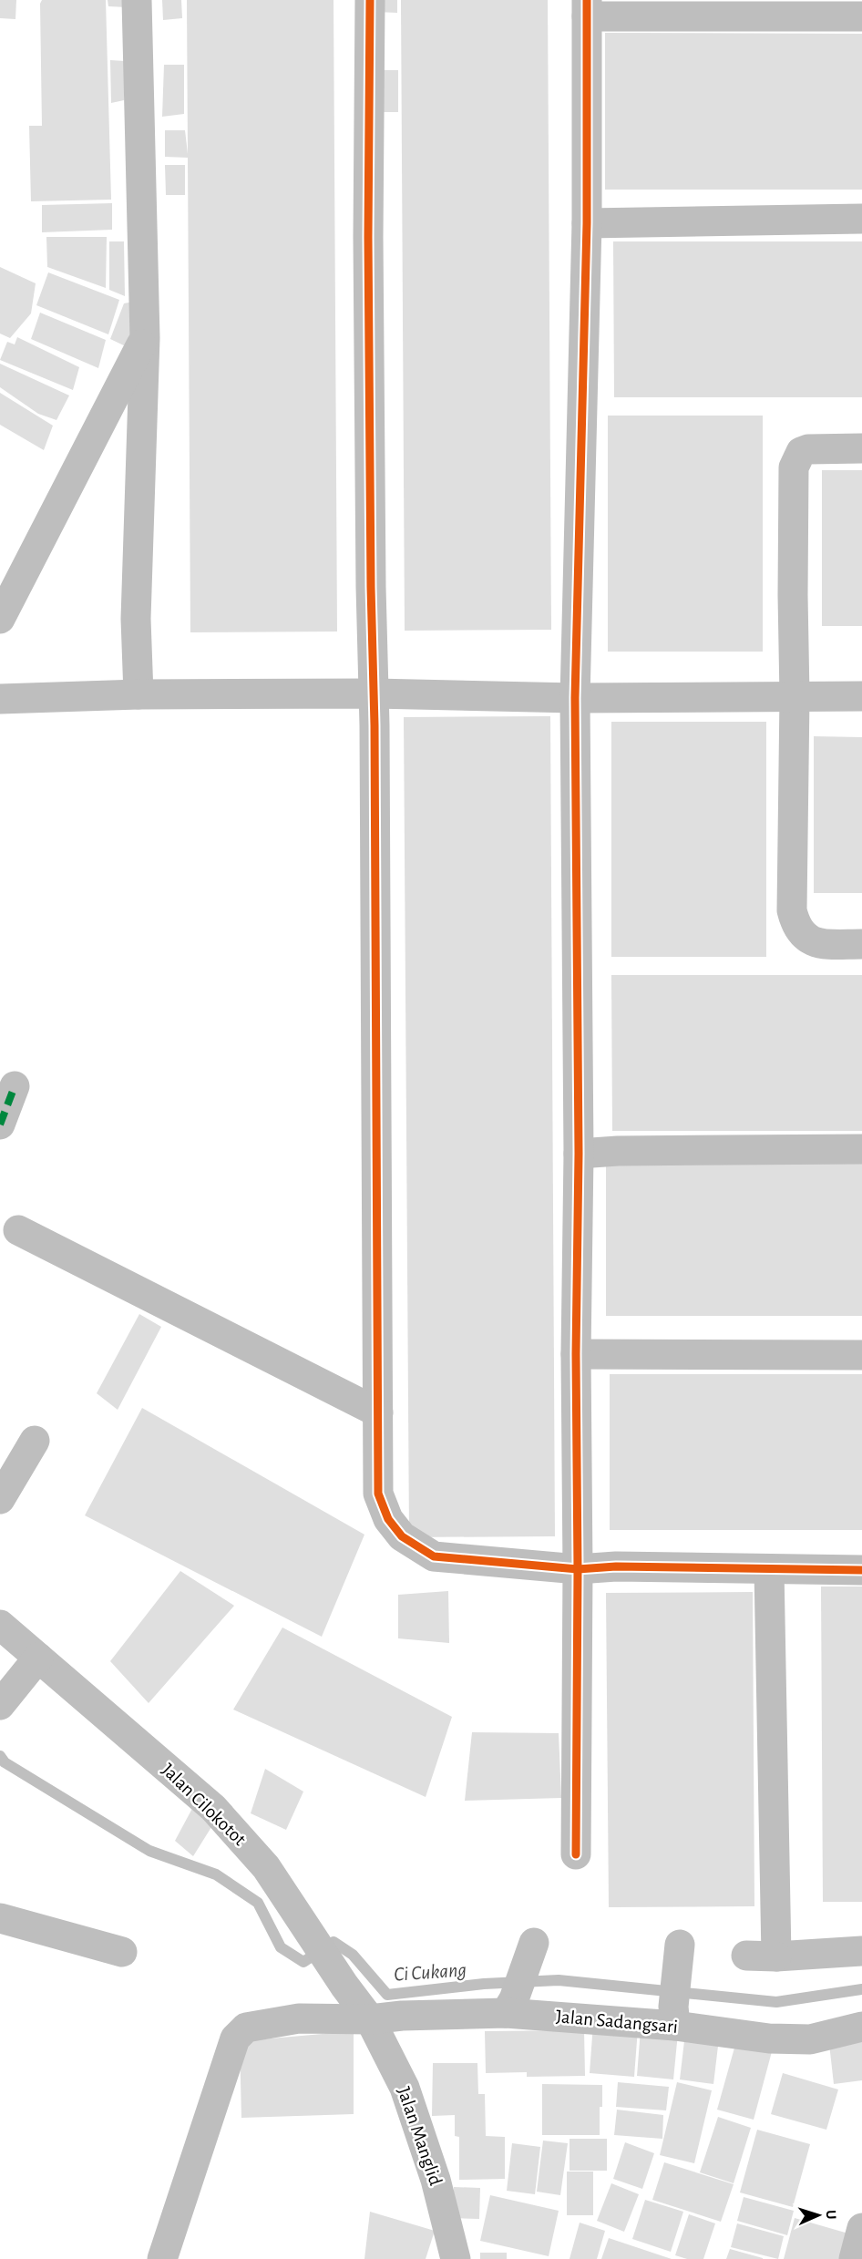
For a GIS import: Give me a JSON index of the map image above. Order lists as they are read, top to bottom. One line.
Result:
{"streets":{"street":["Jalan Cilokotot","Jalan Sadangsari","Jalan Manglid"]},"crossings":[["Jalan Cilokotot","Jalan Sadangsari"],["Jalan Cilokotot","Jalan Manglid"],["Jalan Sadangsari","Jalan Manglid"]],"water":["Ci Cukang"],"north":"right"}
